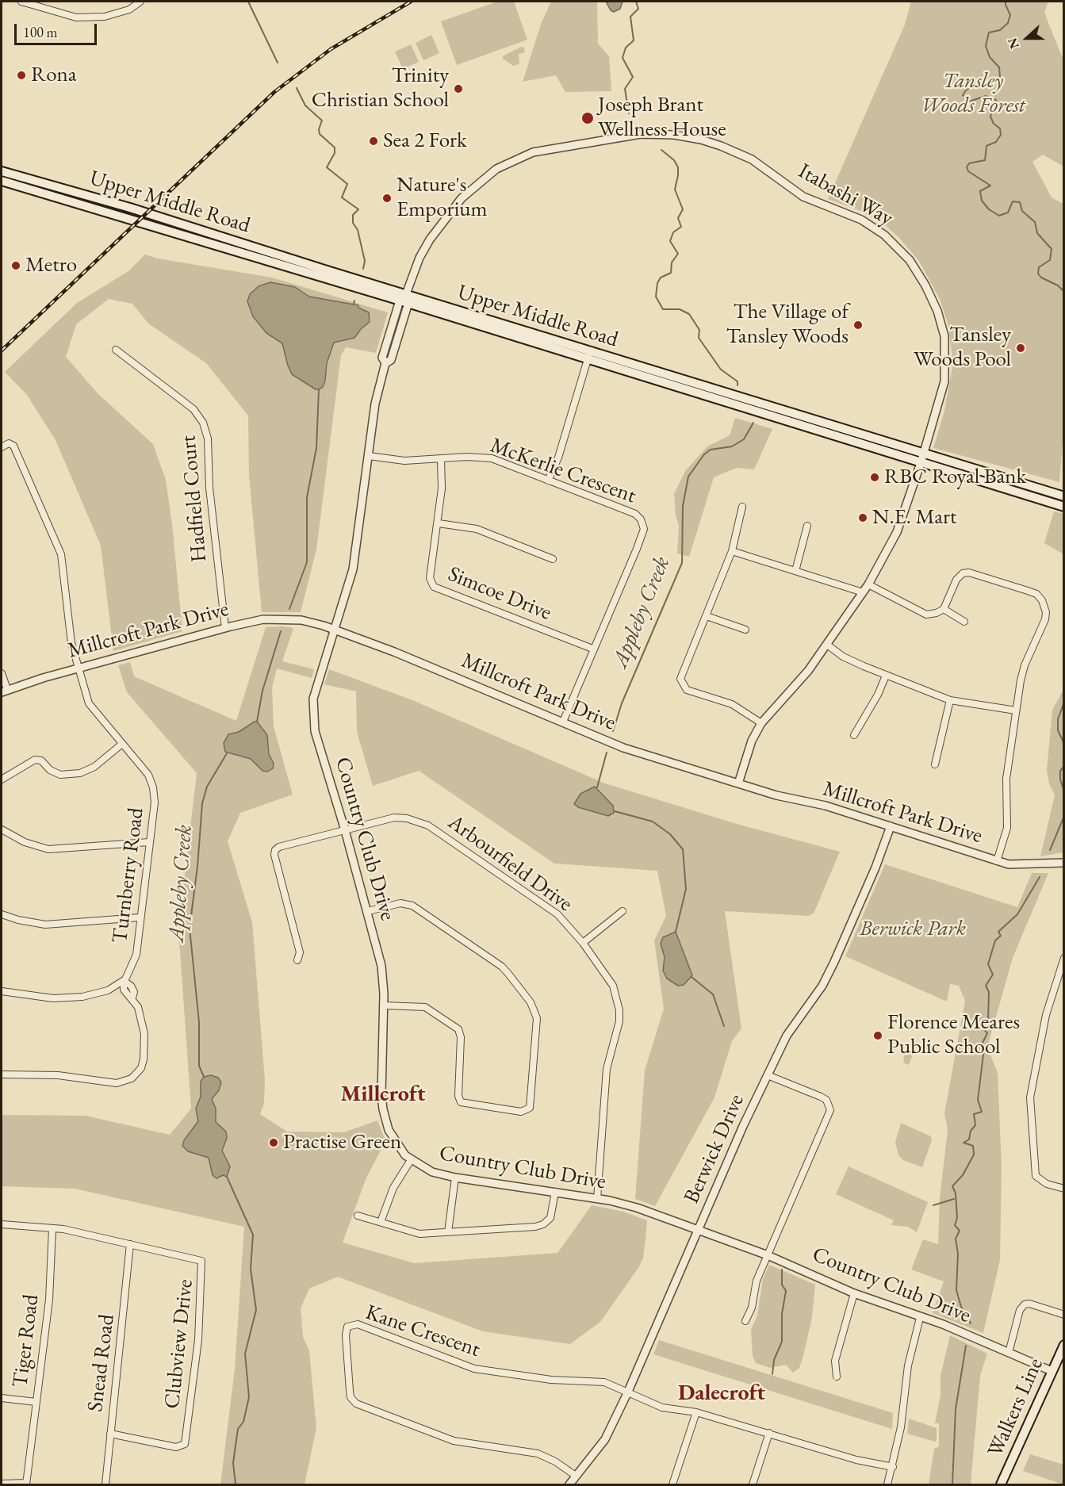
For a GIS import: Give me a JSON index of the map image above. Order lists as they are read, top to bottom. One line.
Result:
{"streets":{"main road":["Upper Middle Road","Walkers Line"],"street":["Itabashi Way","McKerlie Crescent","Hadfield Court","Simcoe Drive","Millcroft Park Drive","Country Club Drive","Arbourfield Drive","Turnberry Road","Berwick Drive","Kane Crescent","Tiger Road","Clubview Drive","Snead Road"]},"crossings":[["Itabashi Way","Upper Middle Road"],["Itabashi Way","Millcroft Park Drive"],["Itabashi Way","Country Club Drive"],["Upper Middle Road","Country Club Drive"],["McKerlie Crescent","Simcoe Drive"],["McKerlie Crescent","Millcroft Park Drive"],["McKerlie Crescent","Country Club Drive"],["Hadfield Court","Millcroft Park Drive"],["Millcroft Park Drive","Country Club Drive"],["Millcroft Park Drive","Turnberry Road"],["Millcroft Park Drive","Berwick Drive"],["Country Club Drive","Arbourfield Drive"],["Country Club Drive","Berwick Drive"],["Country Club Drive","Walkers Line"],["Berwick Drive","Kane Crescent"],["Tiger Road","Clubview Drive"],["Clubview Drive","Snead Road"]],"districts":["Millcroft","Dalecroft"],"water":["Appleby Creek"],"parks":["Tansley Woods Forest","Berwick Park"],"places":["Rona","Trinity Christian School","Joseph Brant Wellness House","Sea 2 Fork","Nature's Emporium","Metro","The Village of Tansley Woods","Tansley Woods Pool","RBC Royal Bank","N.E. Mart","Florence Meares Public School","Practise Green"],"scale_bar":"100 m","north":"left"}
